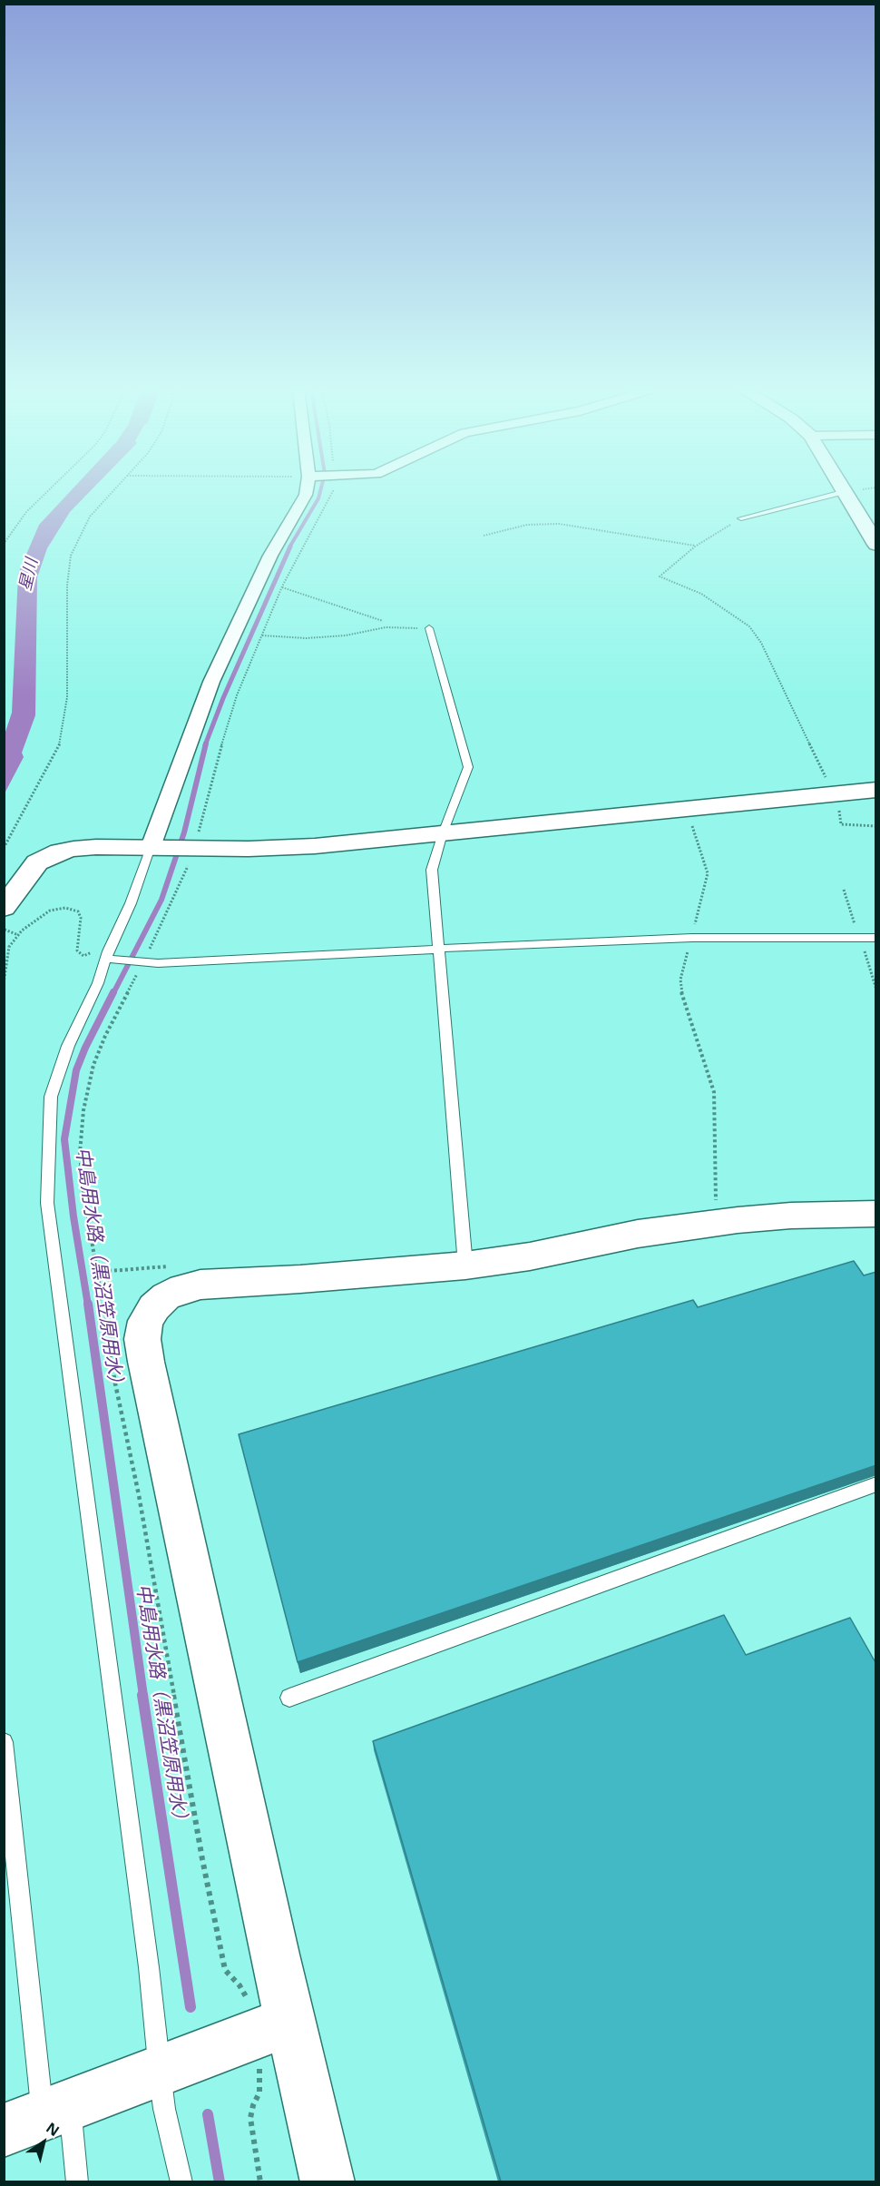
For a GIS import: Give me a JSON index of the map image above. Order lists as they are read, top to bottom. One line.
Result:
{"water":["星川","中島用水路（黒沼笠原用水）"],"north":"top right"}
